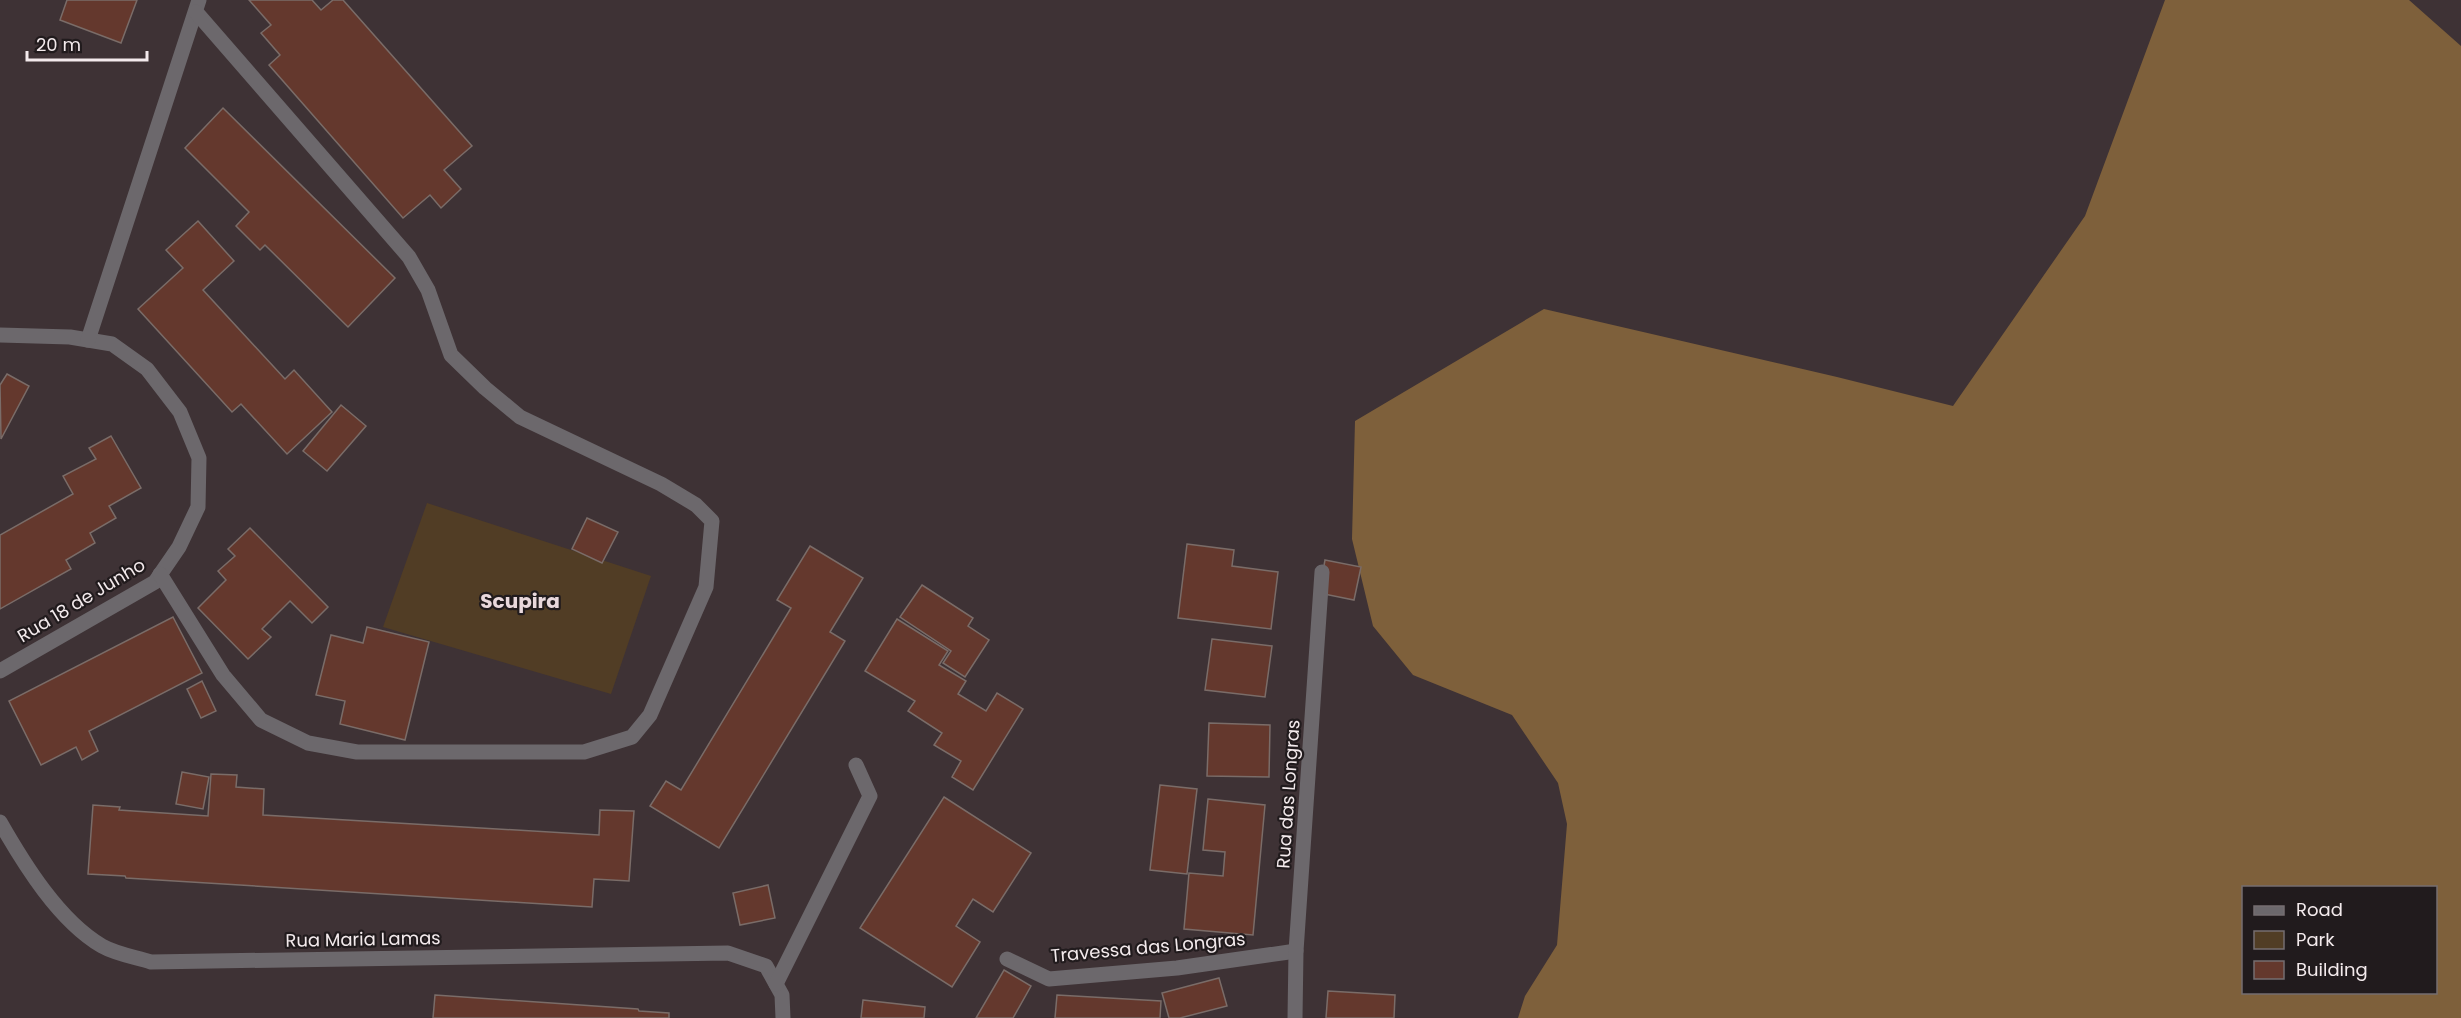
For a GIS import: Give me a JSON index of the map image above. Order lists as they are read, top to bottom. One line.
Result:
{"streets":{"street":["Rua 18 de Junho","Rua das Longras","Rua Maria Lamas","Travessa das Longras"]},"crossings":[["Rua das Longras","Travessa das Longras"]],"districts":["Scupira"],"legend":["Road","Park","Building"],"scale_bar":"20 m"}
